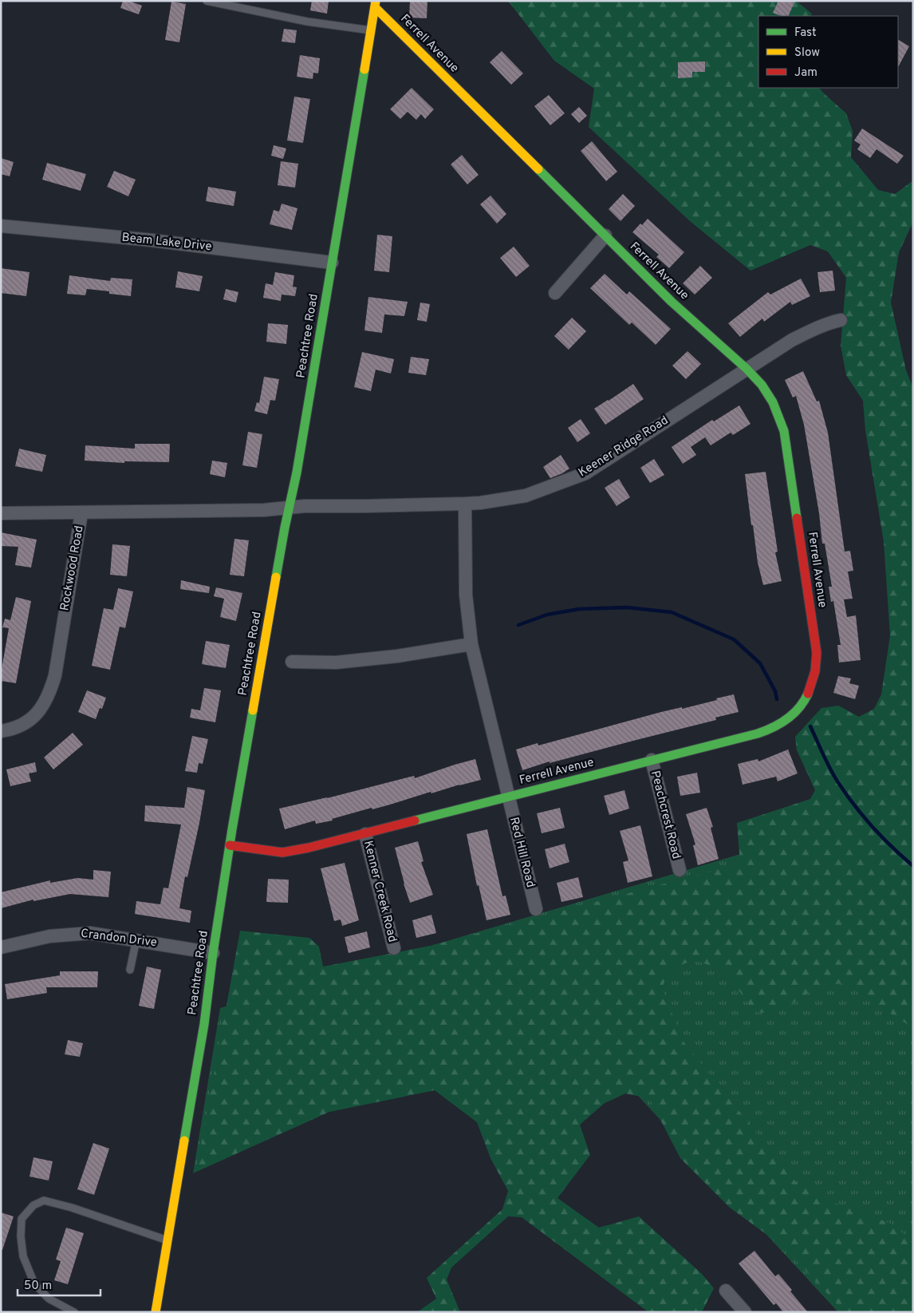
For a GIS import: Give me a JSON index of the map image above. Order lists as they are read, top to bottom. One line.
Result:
{"streets":{"street":["Ferrell Avenue","Beam Lake Drive","Peachtree Road","Keener Ridge Road","Rockwood Road","Peachcrest Road","Red Hill Road","Kenner Creek Road","Crandon Drive"]},"crossings":[["Ferrell Avenue","Peachtree Road"],["Ferrell Avenue","Keener Ridge Road"],["Ferrell Avenue","Peachcrest Road"],["Ferrell Avenue","Red Hill Road"],["Ferrell Avenue","Kenner Creek Road"],["Beam Lake Drive","Peachtree Road"],["Peachtree Road","Keener Ridge Road"],["Peachtree Road","Rockwood Road"],["Peachtree Road","Crandon Drive"],["Keener Ridge Road","Rockwood Road"],["Keener Ridge Road","Red Hill Road"]],"legend":["Fast","Slow","Jam"],"scale_bar":"50 m"}
